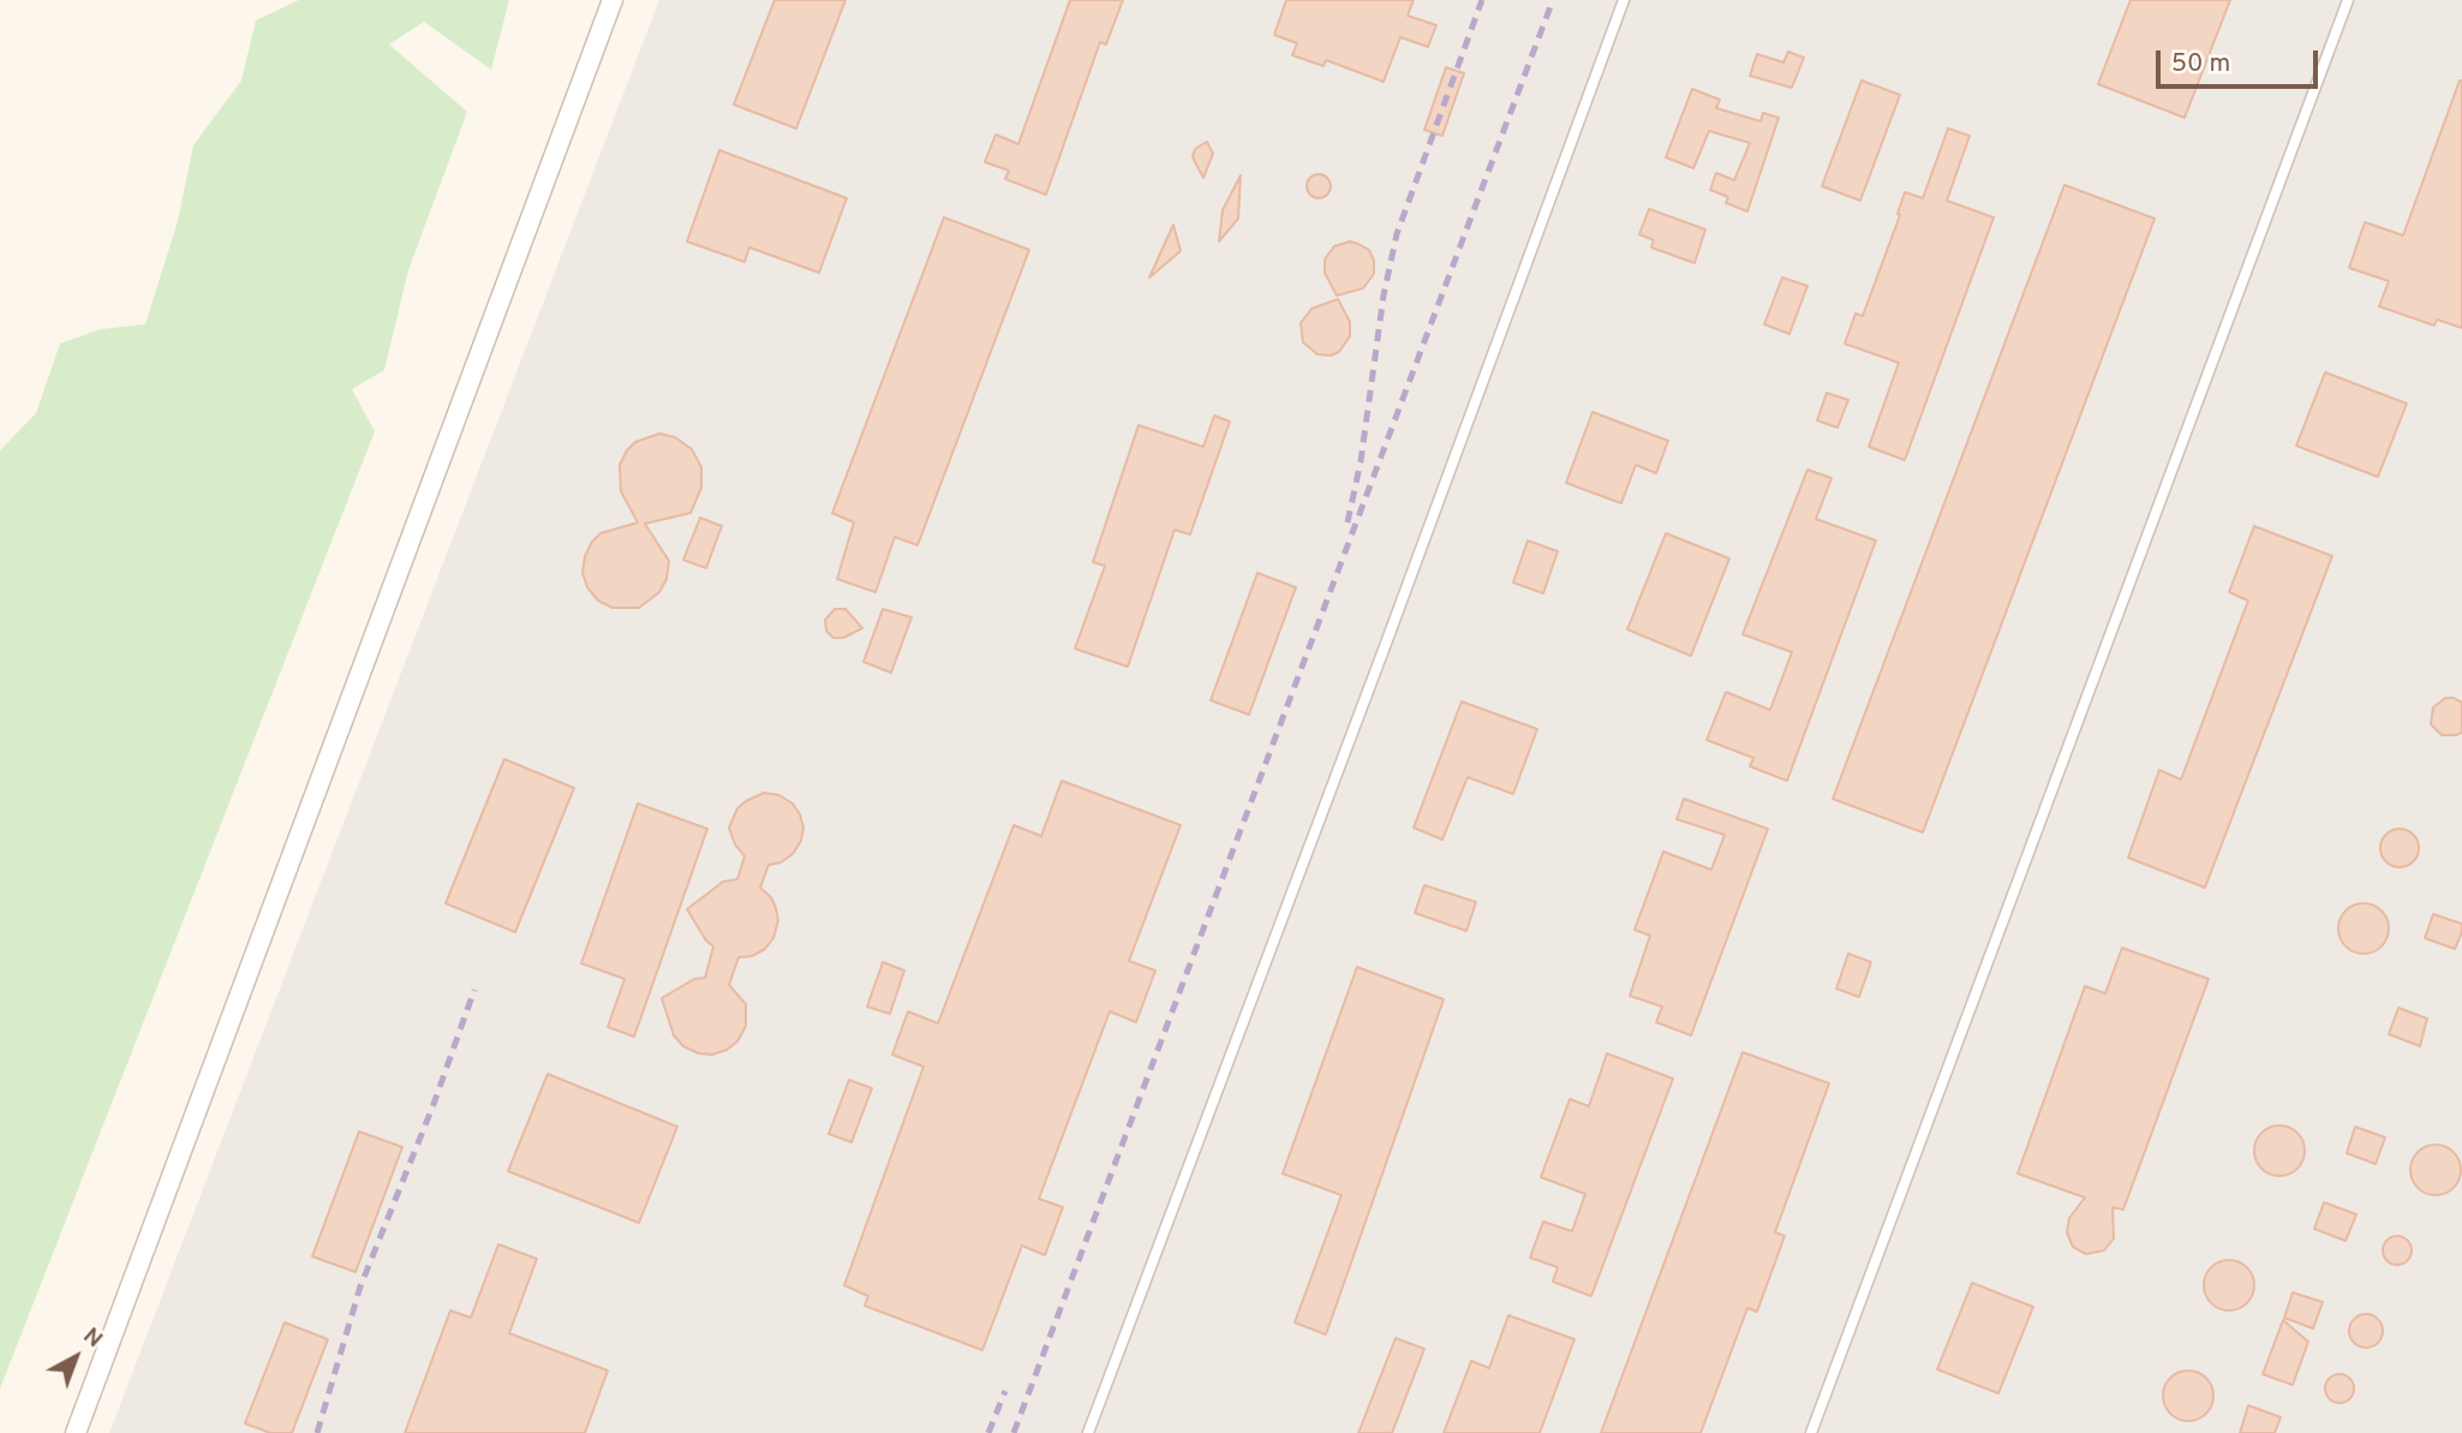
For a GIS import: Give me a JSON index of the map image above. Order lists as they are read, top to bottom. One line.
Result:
{"scale_bar":"50 m","north":"top right"}
